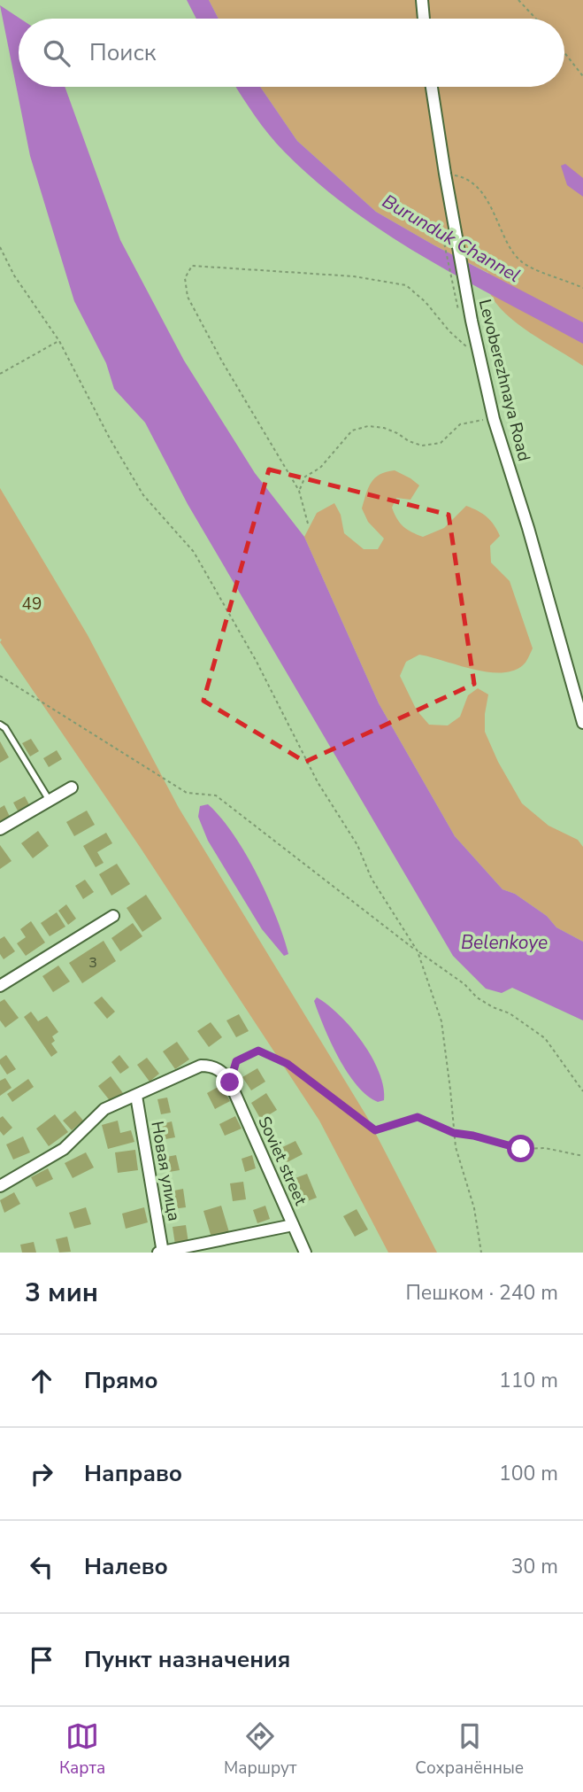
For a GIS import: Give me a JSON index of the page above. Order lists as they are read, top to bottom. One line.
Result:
{"streets":{"street":["Levoberezhnaya Road","Soviet street","Новая улица"]},"water":["Burunduk Channel","Belenkoye"],"parks":["49"],"house_numbers":["3"],"page":{"search":"Поиск","heading":["3 мин","Пешком · 240 m"],"list":[["Прямо","110 m"],["Направо","100 m"],["Налево","30 m"],"Пункт назначения"],"nav":["Карта","Маршрут","Сохранённые"]}}
